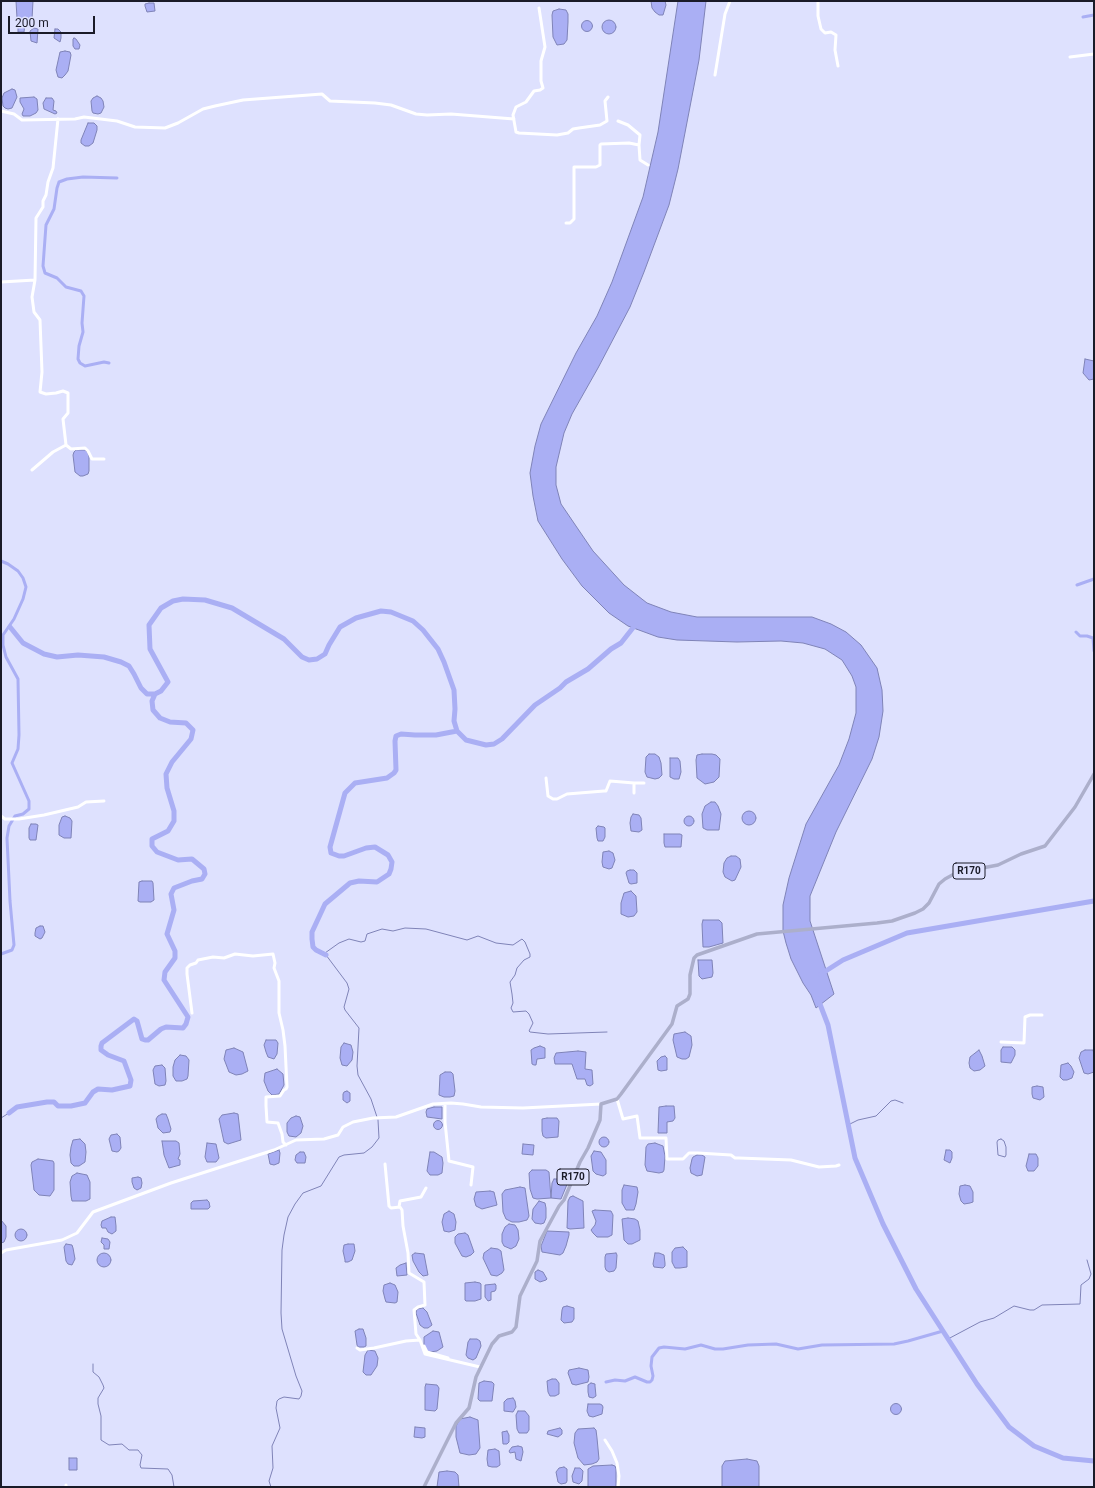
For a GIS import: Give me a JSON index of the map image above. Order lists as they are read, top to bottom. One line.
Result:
{"streets":{"main road":["R170"]},"scale_bar":"200 m"}
